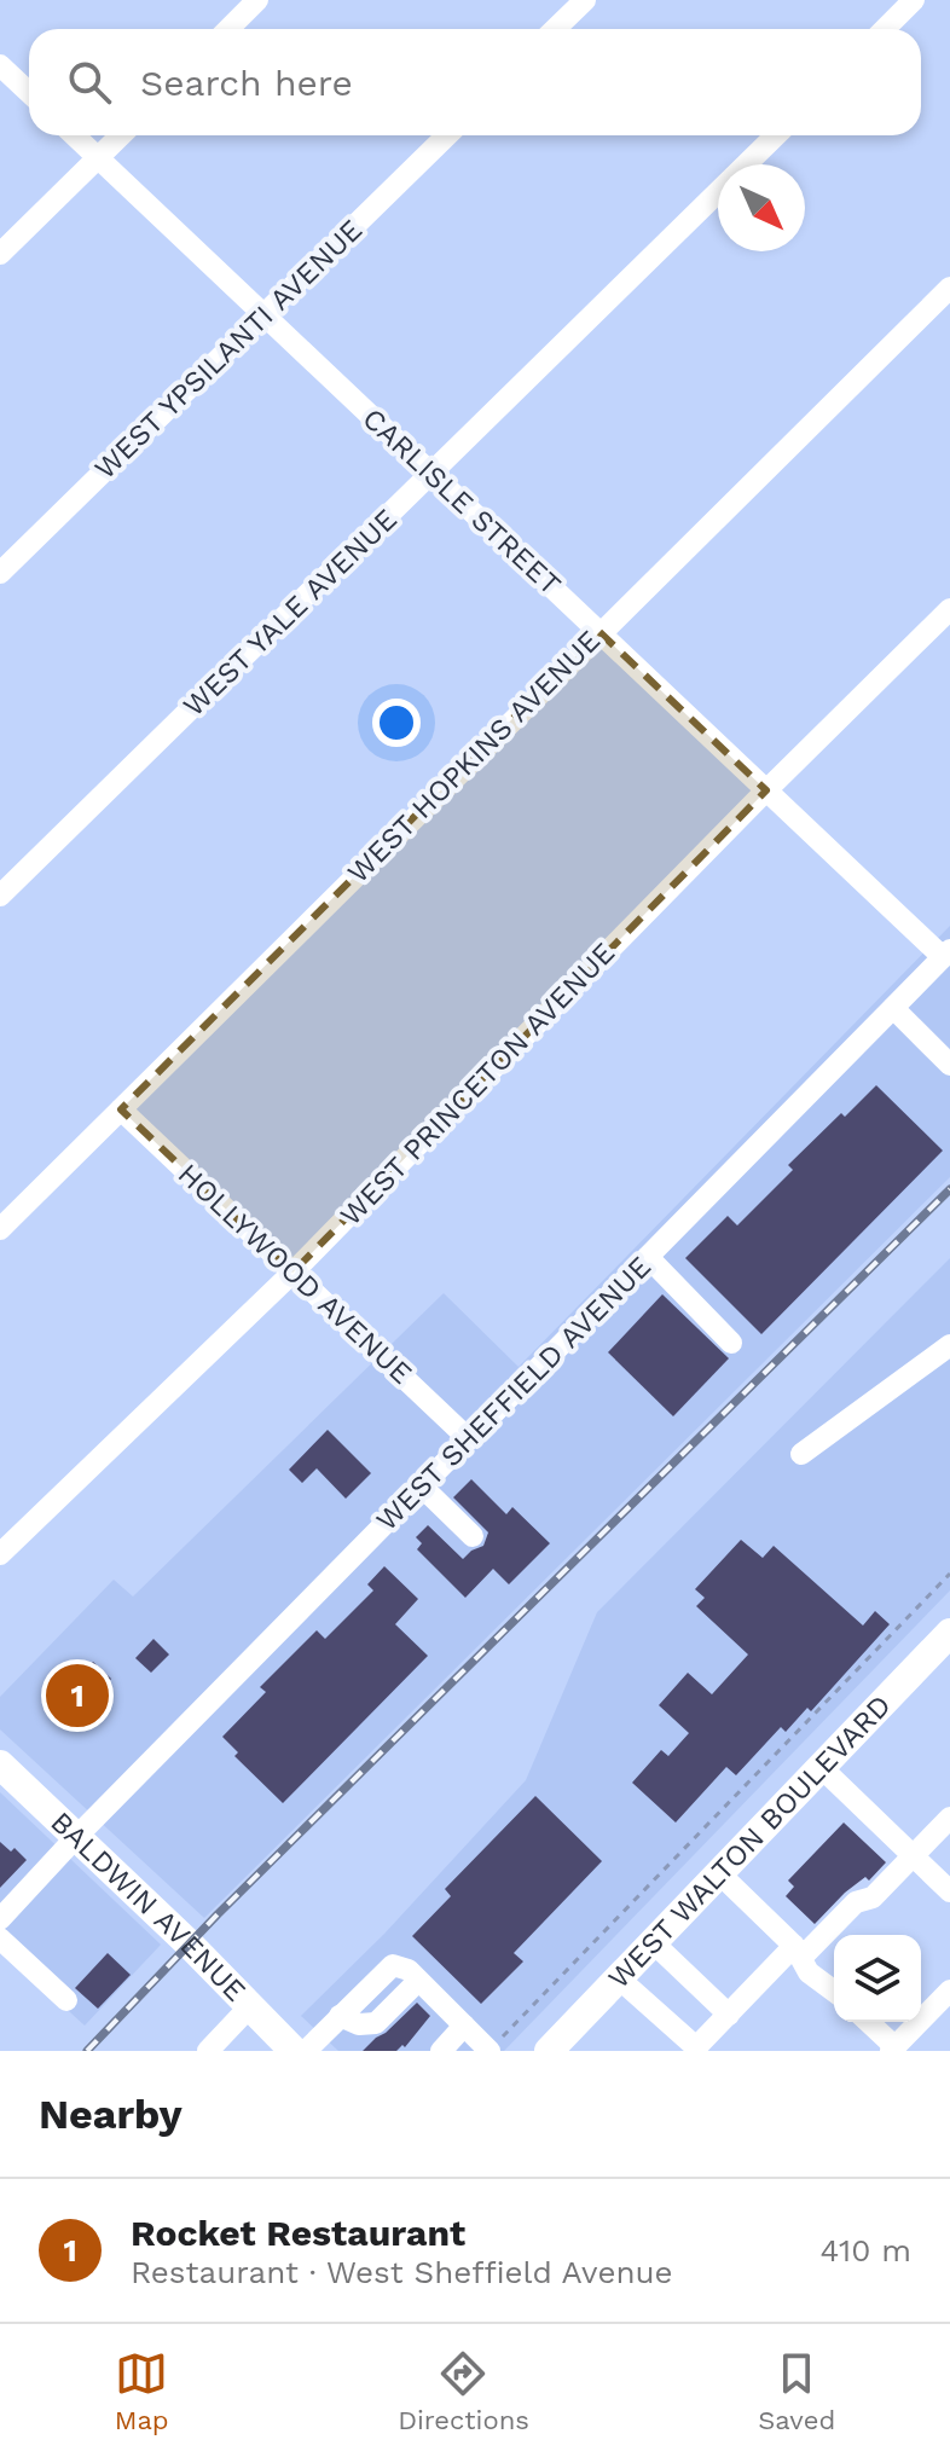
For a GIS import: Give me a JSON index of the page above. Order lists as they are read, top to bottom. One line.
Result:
{"streets":{"main road":["WEST WALTON BOULEVARD","BALDWIN AVENUE"],"street":["WEST YPSILANTI AVENUE","CARLISLE STREET","WEST YALE AVENUE","WEST HOPKINS AVENUE","WEST PRINCETON AVENUE","HOLLYWOOD AVENUE","WEST SHEFFIELD AVENUE"]},"crossings":[["WEST YPSILANTI AVENUE","CARLISLE STREET"],["CARLISLE STREET","WEST YALE AVENUE"],["CARLISLE STREET","WEST HOPKINS AVENUE"],["CARLISLE STREET","WEST PRINCETON AVENUE"],["CARLISLE STREET","WEST SHEFFIELD AVENUE"],["WEST HOPKINS AVENUE","HOLLYWOOD AVENUE"],["WEST PRINCETON AVENUE","HOLLYWOOD AVENUE"],["HOLLYWOOD AVENUE","WEST SHEFFIELD AVENUE"],["WEST SHEFFIELD AVENUE","BALDWIN AVENUE"]],"north":"bottom right","page":{"search":"Search here","pins":"1","heading":"Nearby","list":[{"mark":"1","name":"Rocket Restaurant","note":"Restaurant · West Sheffield Avenue","value":"410 m"}],"nav":["Map","Directions","Saved"]}}
